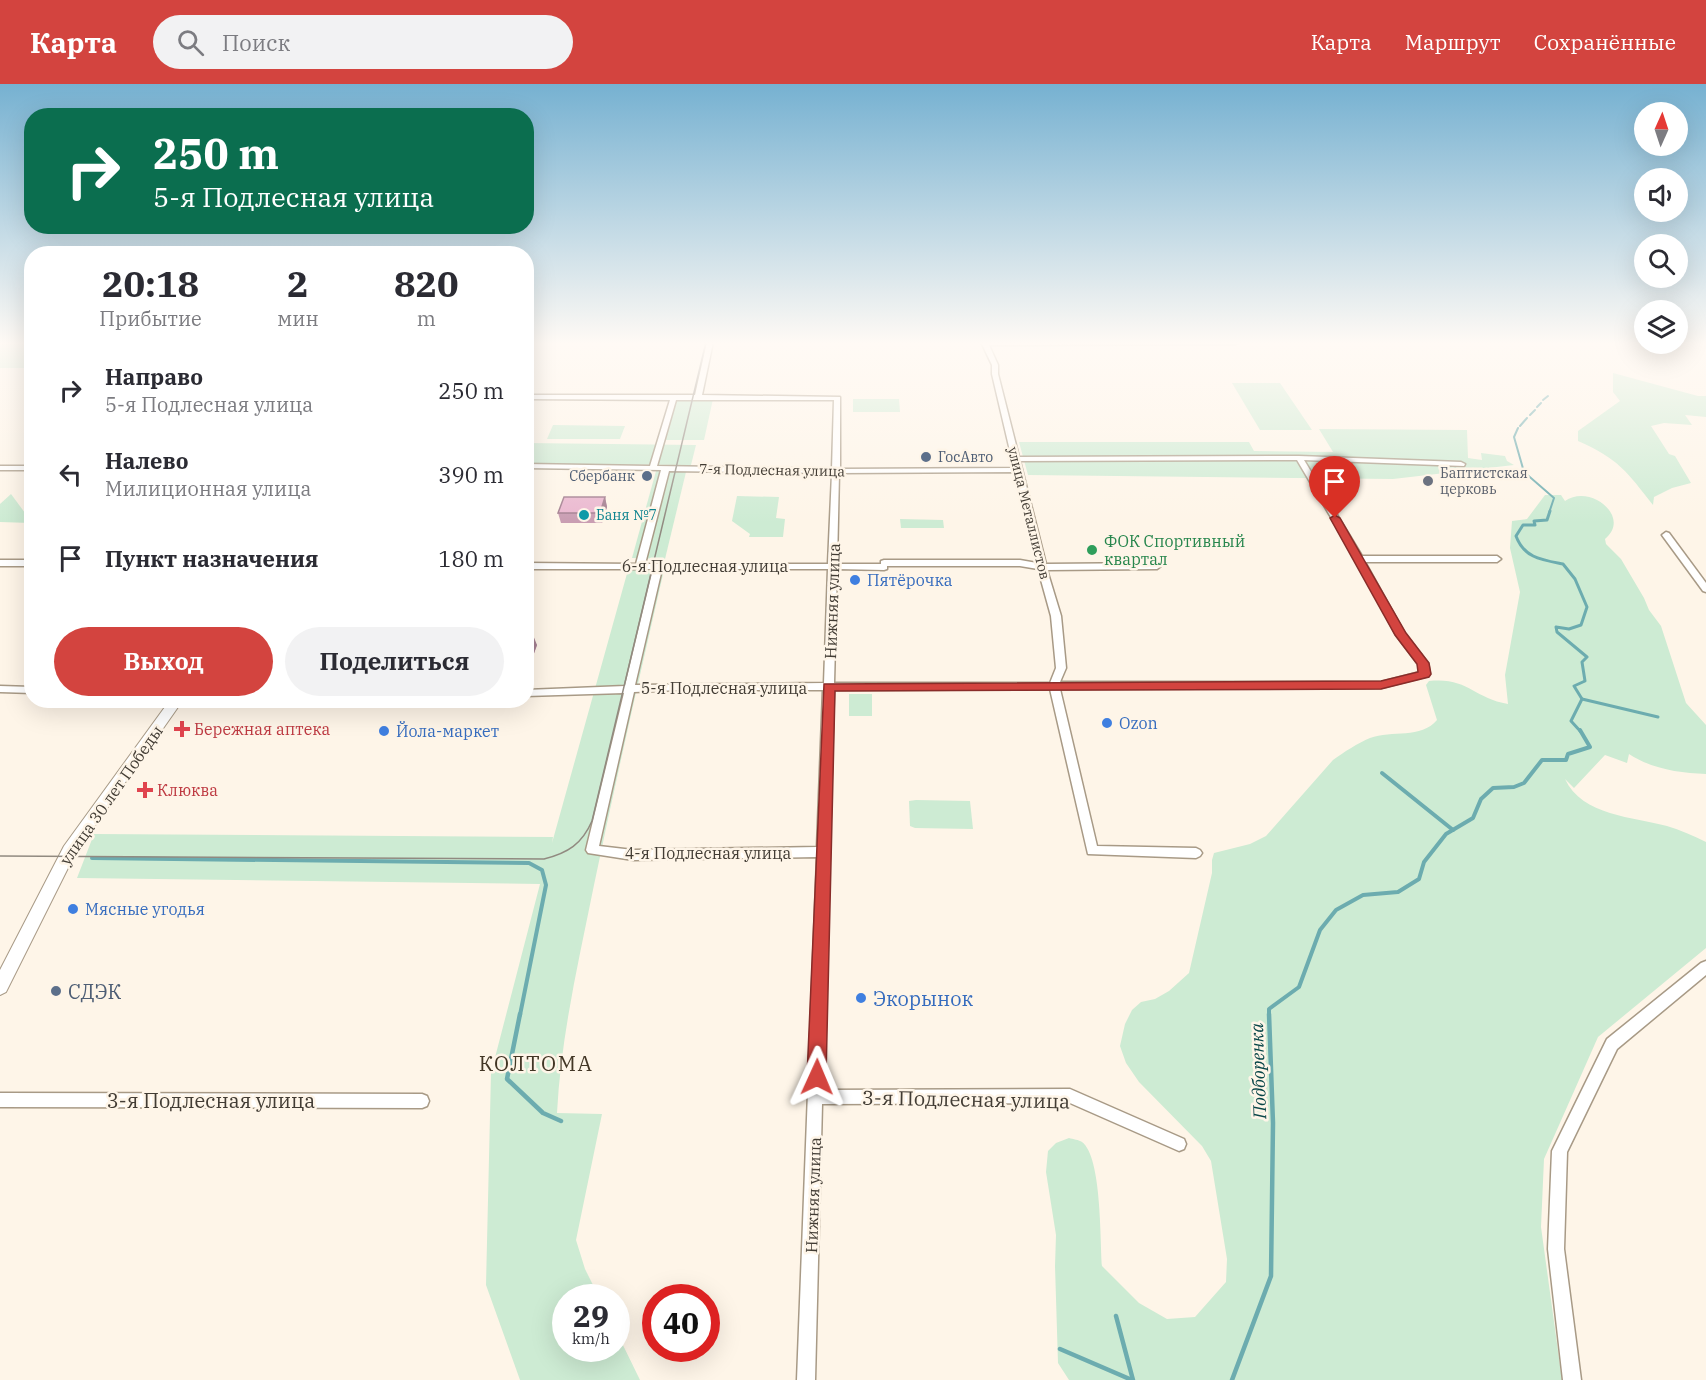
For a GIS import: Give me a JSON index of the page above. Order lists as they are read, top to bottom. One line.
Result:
{"streets":{"main road":["улица 30 лет Победы"],"street":["7-я Подлесная улица","улица Металлистов","6-я Подлесная улица","Нижняя улица","5-я Подлесная улица","4-я Подлесная улица","3-я Подлесная улица"]},"crossings":[["7-я Подлесная улица","улица Металлистов"],["7-я Подлесная улица","Нижняя улица"],["улица Металлистов","6-я Подлесная улица"],["улица Металлистов","5-я Подлесная улица"],["6-я Подлесная улица","Нижняя улица"],["Нижняя улица","5-я Подлесная улица"],["Нижняя улица","4-я Подлесная улица"],["Нижняя улица","3-я Подлесная улица"],["5-я Подлесная улица","4-я Подлесная улица"]],"districts":["КОЛТОМА"],"water":["Подборенка"],"places":{"other":["ГосАвто","Сбербанк","Баптистская церковь","Баня №7","ФОК Спортивный квартал","Пятёрочка","Ozon","Йола-маркет","Мясные угодья","СДЭК","Экорынок"],"health":["Бережная аптека","Клюква"]},"north":"top","page":{"header":"Карта","search":"Поиск","nav":["Карта","Маршрут","Сохранённые"],"turn":["250 m","5-я Подлесная улица"],"eta":["20:18","Прибытие","2","мин","820","m"],"list":[{"name":"Направо","note":"5-я Подлесная улица","value":"250 m"},{"name":"Налево","note":"Милиционная улица","value":"390 m"},{"name":"Пункт назначения","value":"180 m"}],"buttons":["Выход","Поделиться"],"speed":"29 km/h","limit":"40"}}
